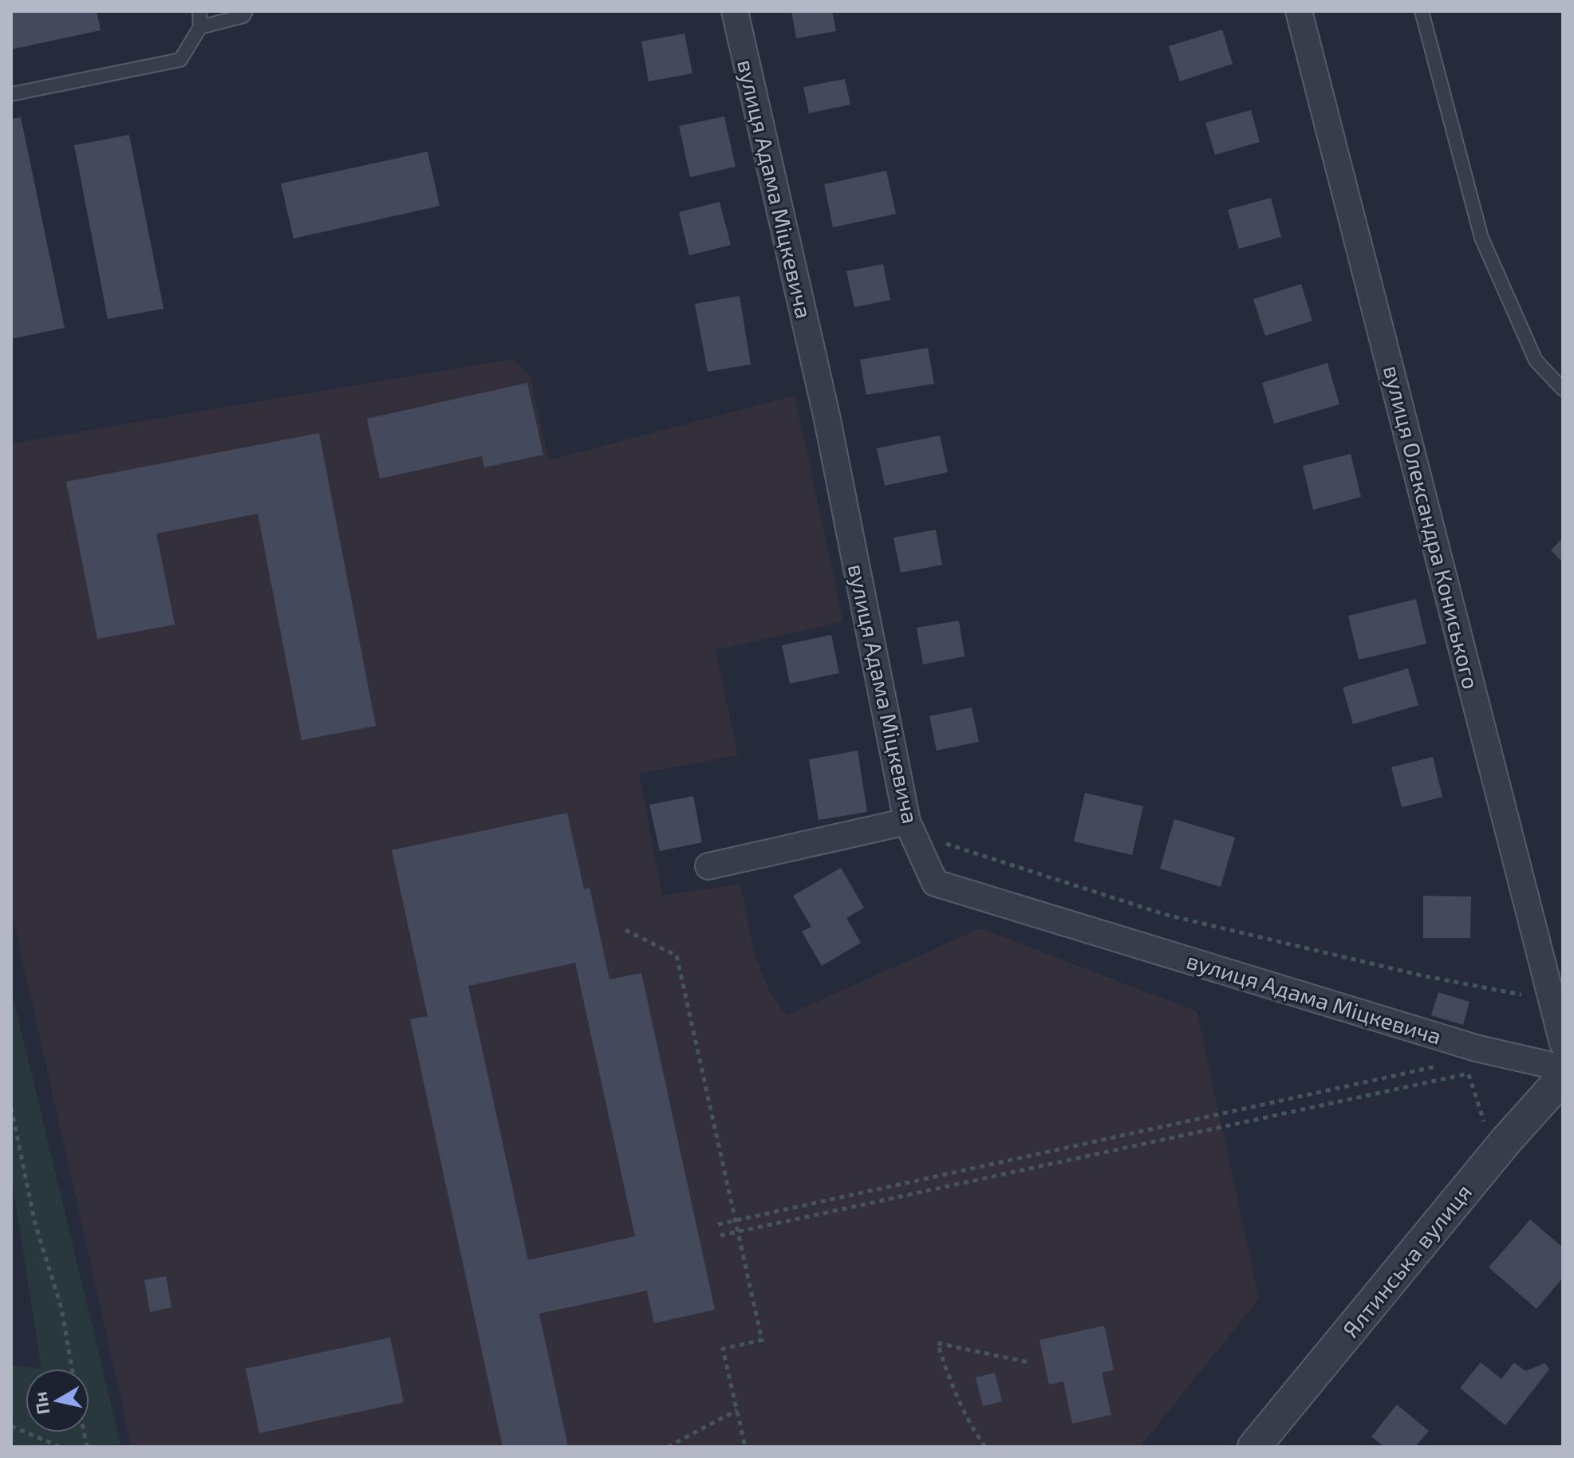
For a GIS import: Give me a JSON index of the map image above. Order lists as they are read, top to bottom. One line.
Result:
{"streets":{"street":["вулиця Адама Міцкевича","вулиця Олександра Кониського","Ялтинська вулиця"]},"north":"left"}
